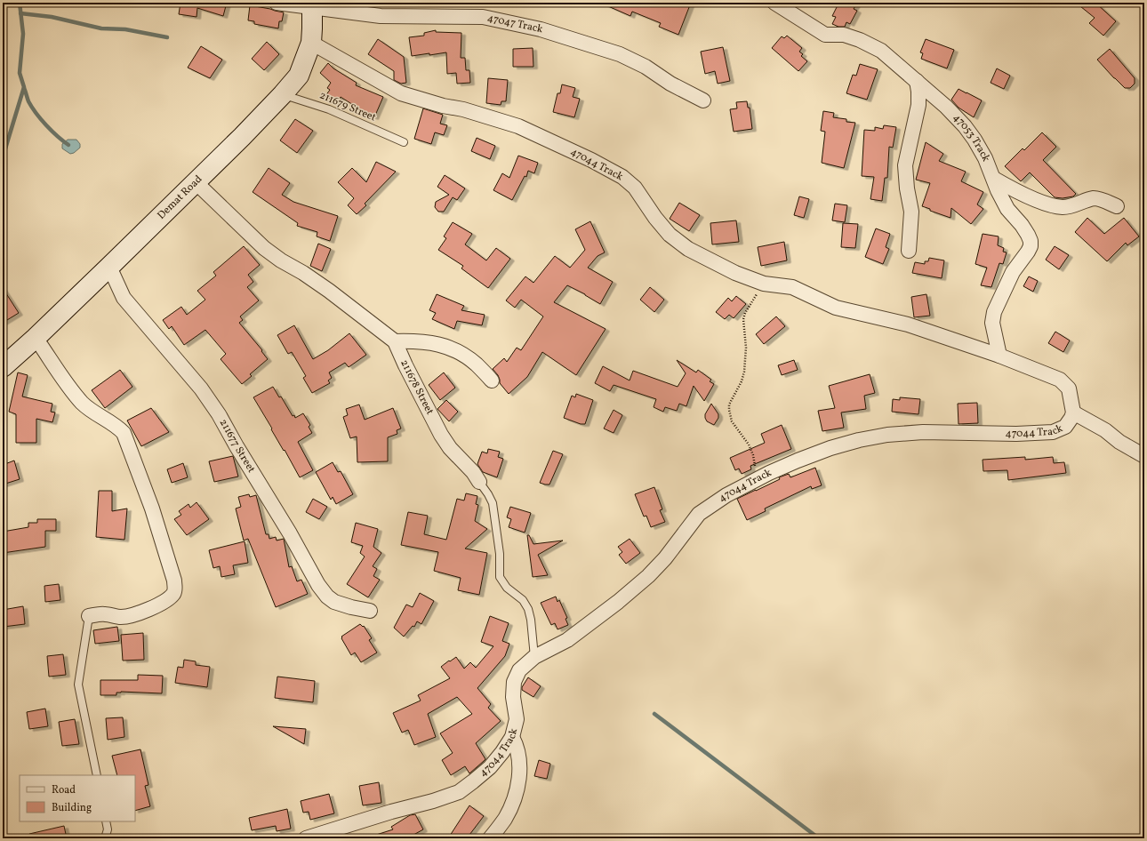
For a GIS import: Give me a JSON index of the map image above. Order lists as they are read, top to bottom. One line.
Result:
{"streets":{"street":["47047 Track","47053 Track","47044 Track","Demat Road","211678 Street","211677 Street"],"lane":["211679 Street"]},"crossings":[["47047 Track","Demat Road"],["211679 Street","Demat Road"],["47053 Track","47044 Track"],["47044 Track","Demat Road"],["47044 Track","211678 Street"],["Demat Road","211678 Street"],["Demat Road","211677 Street"]],"legend":["Road","Building"]}
